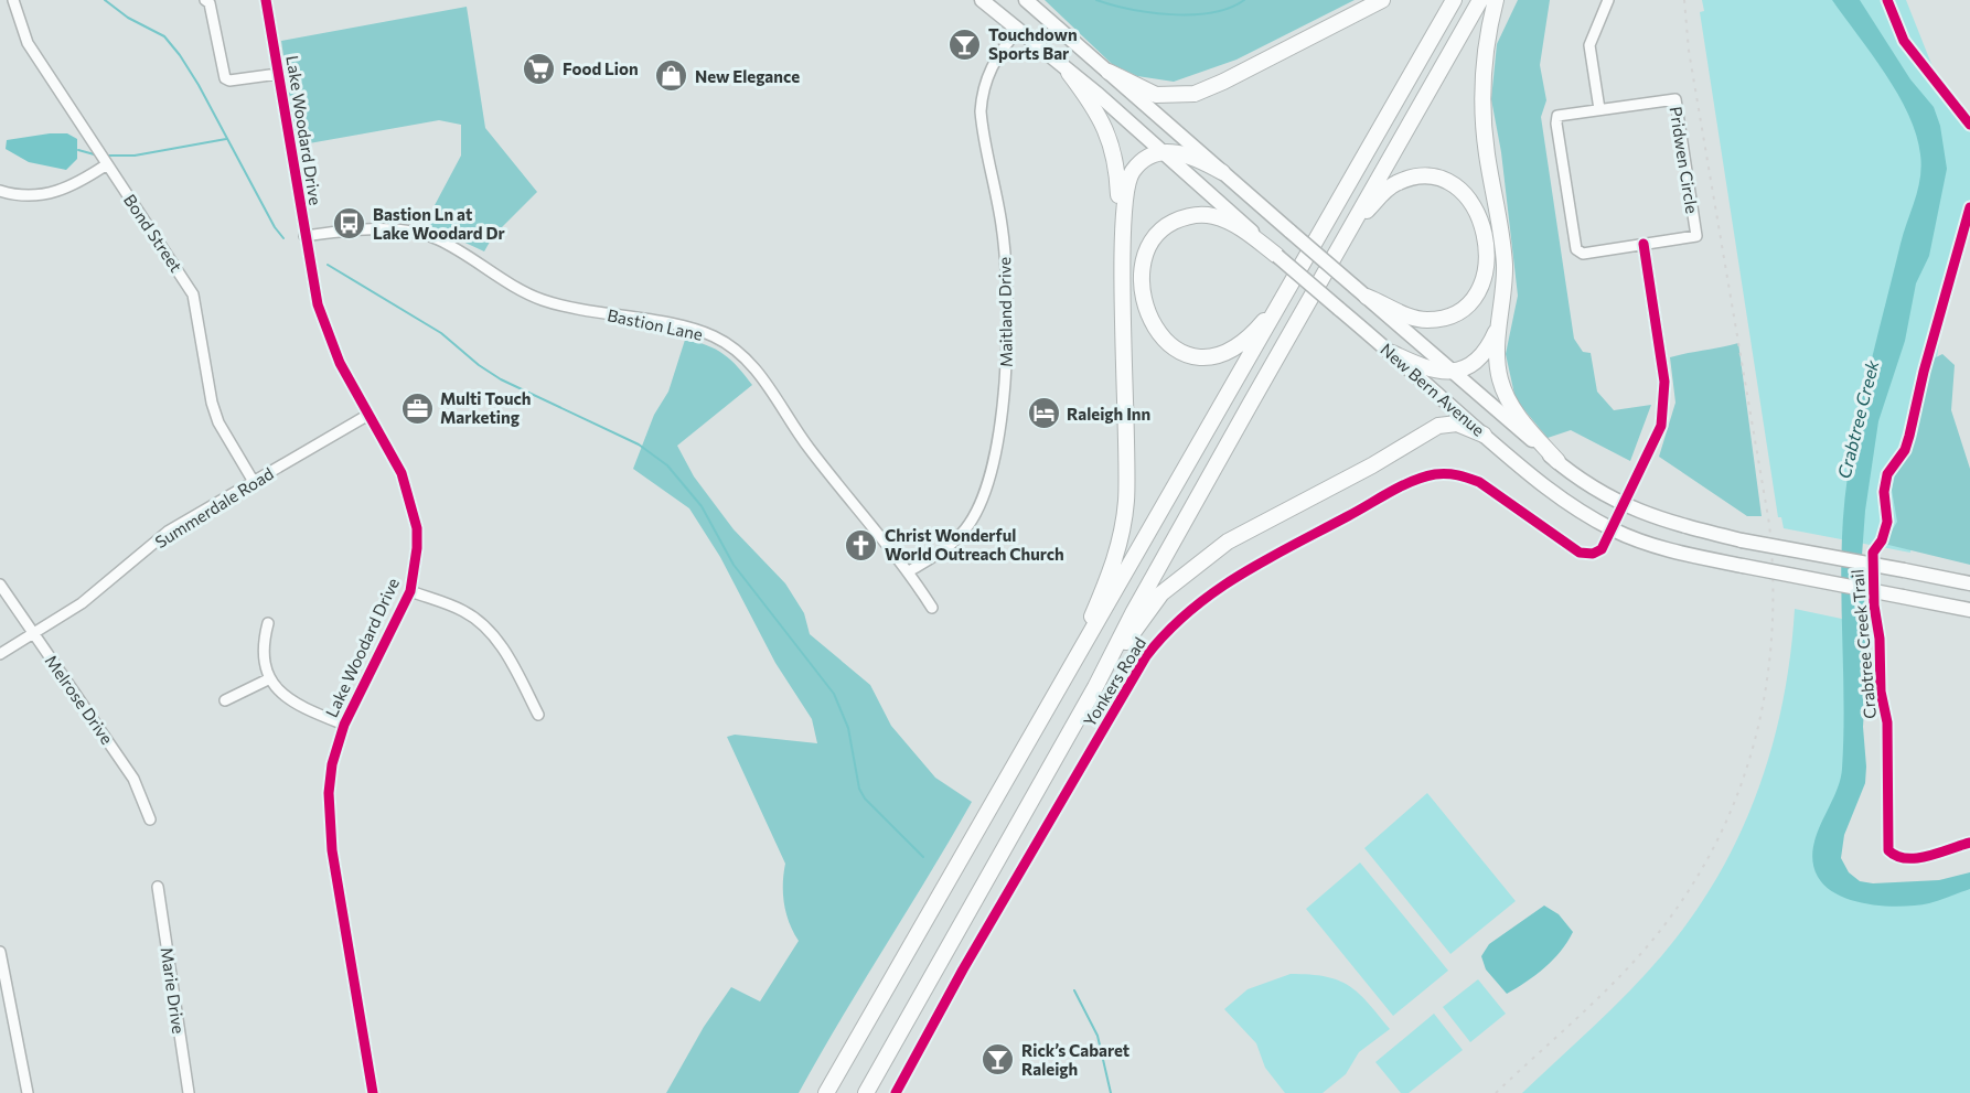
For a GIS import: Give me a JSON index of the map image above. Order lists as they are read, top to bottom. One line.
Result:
{"streets":{"main road":["New Bern Avenue"],"street":["Lake Woodard Drive","Pridwen Circle","Bond Street","Maitland Drive","Bastion Lane","Summerdale Road","Yonkers Road","Melrose Drive","Marie Drive"],"cycle path":["Crabtree Creek Trail"]},"crossings":[["Lake Woodard Drive","Bastion Lane"],["Lake Woodard Drive","Summerdale Road"],["Pridwen Circle","Yonkers Road"],["Bond Street","Summerdale Road"],["Maitland Drive","Bastion Lane"],["Maitland Drive","New Bern Avenue"],["New Bern Avenue","Yonkers Road"],["Summerdale Road","Melrose Drive"]],"water":["Crabtree Creek"],"places":{"bar":["Touchdown Sports Bar","Rick’s Cabaret Raleigh"],"supermarket":["Food Lion"],"shop":["New Elegance"],"bus stop":["Bastion Ln at Lake Woodard Dr"],"office":["Multi Touch Marketing"],"hotel":["Raleigh Inn"],"church":["Christ Wonderful World Outreach Church"]}}
